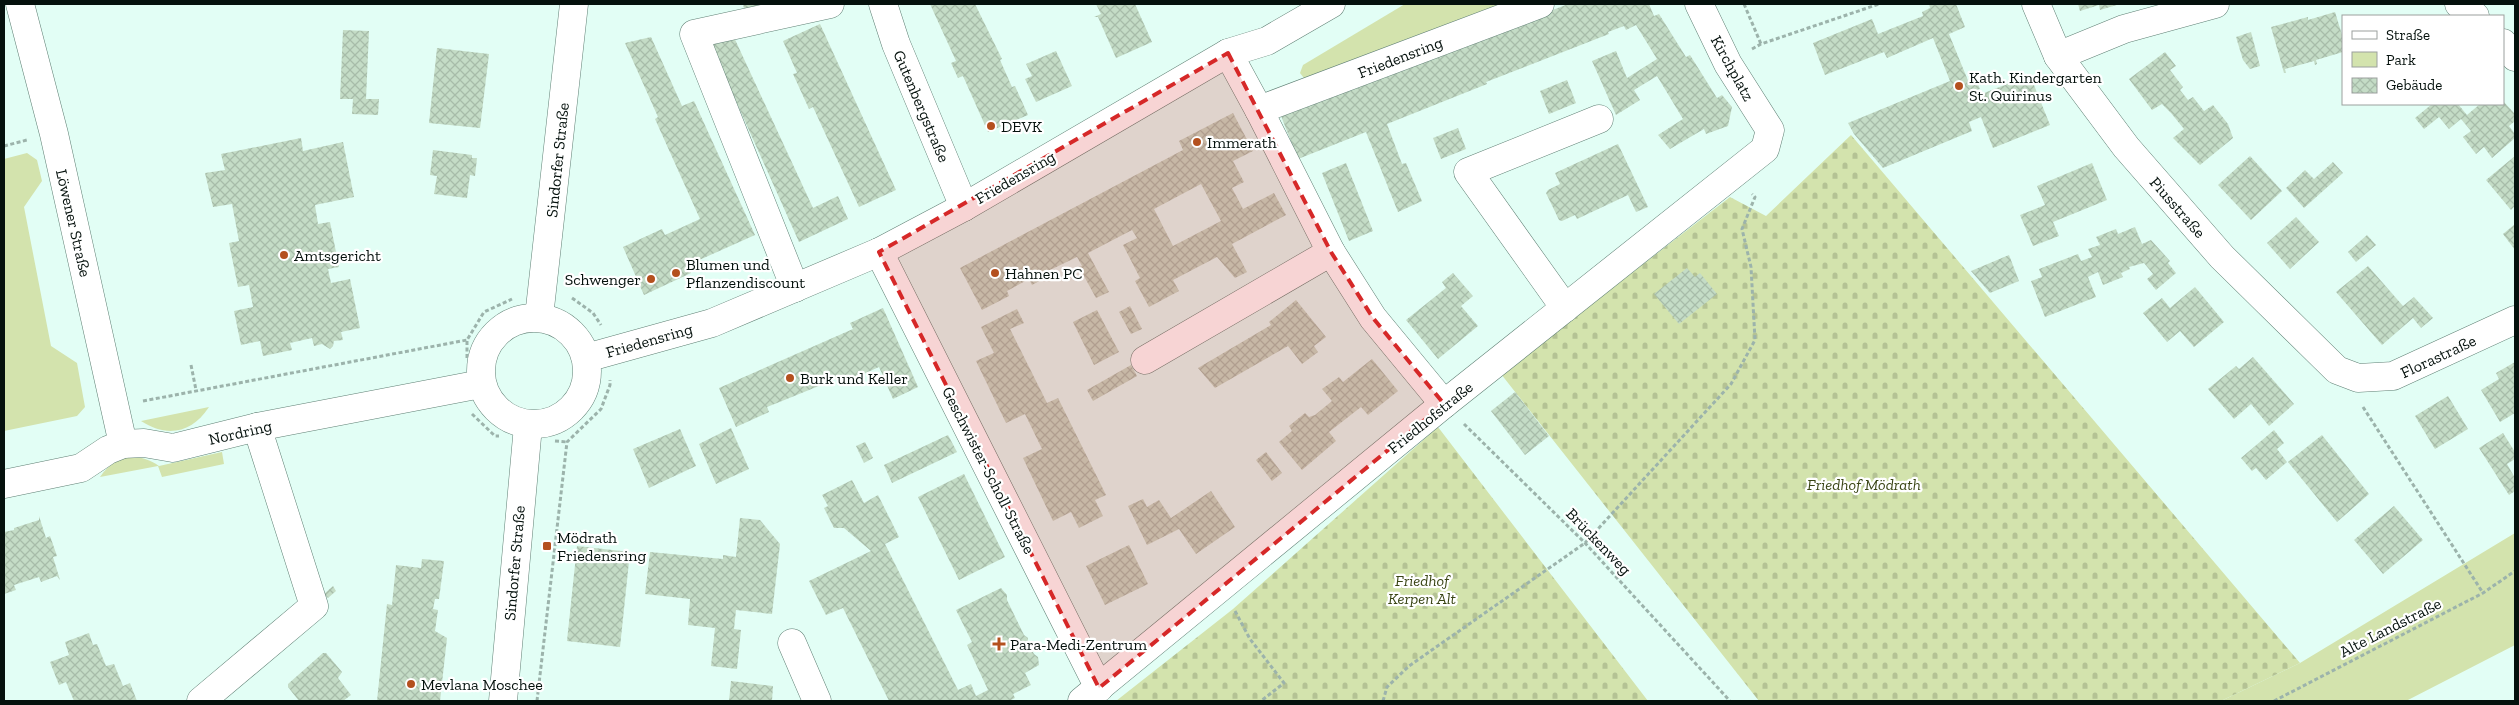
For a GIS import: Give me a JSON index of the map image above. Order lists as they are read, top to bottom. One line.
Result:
{"streets":{"street":["Friedensring","Kirchplatz","Gutenbergstraße","Sindorfer Straße","Piusstraße","Löwener Straße","Florastraße","Friedhofstraße","Nordring","Geschwister-Scholl-Straße"],"path":["Brückenweg","Alte Landstraße"]},"crossings":[["Friedensring","Gutenbergstraße"],["Friedensring","Sindorfer Straße"],["Friedensring","Nordring"],["Friedensring","Geschwister-Scholl-Straße"],["Kirchplatz","Friedhofstraße"],["Sindorfer Straße","Nordring"],["Piusstraße","Florastraße"],["Löwener Straße","Nordring"],["Friedhofstraße","Geschwister-Scholl-Straße"],["Friedhofstraße","Brückenweg"]],"parks":["Friedhof Mödrath","Friedhof Kerpen Alt"],"places":{"other":["Kath. Kindergarten St. Quirinus","DEVK","Immerath","Amtsgericht","Blumen und Pflanzendiscount","Hahnen PC","Schwenger","Burk und Keller","Mevlana Moschee"],"transit":["Mödrath Friedensring"],"health":["Para-Medi-Zentrum"]},"legend":["Straße","Park","Gebäude"]}
